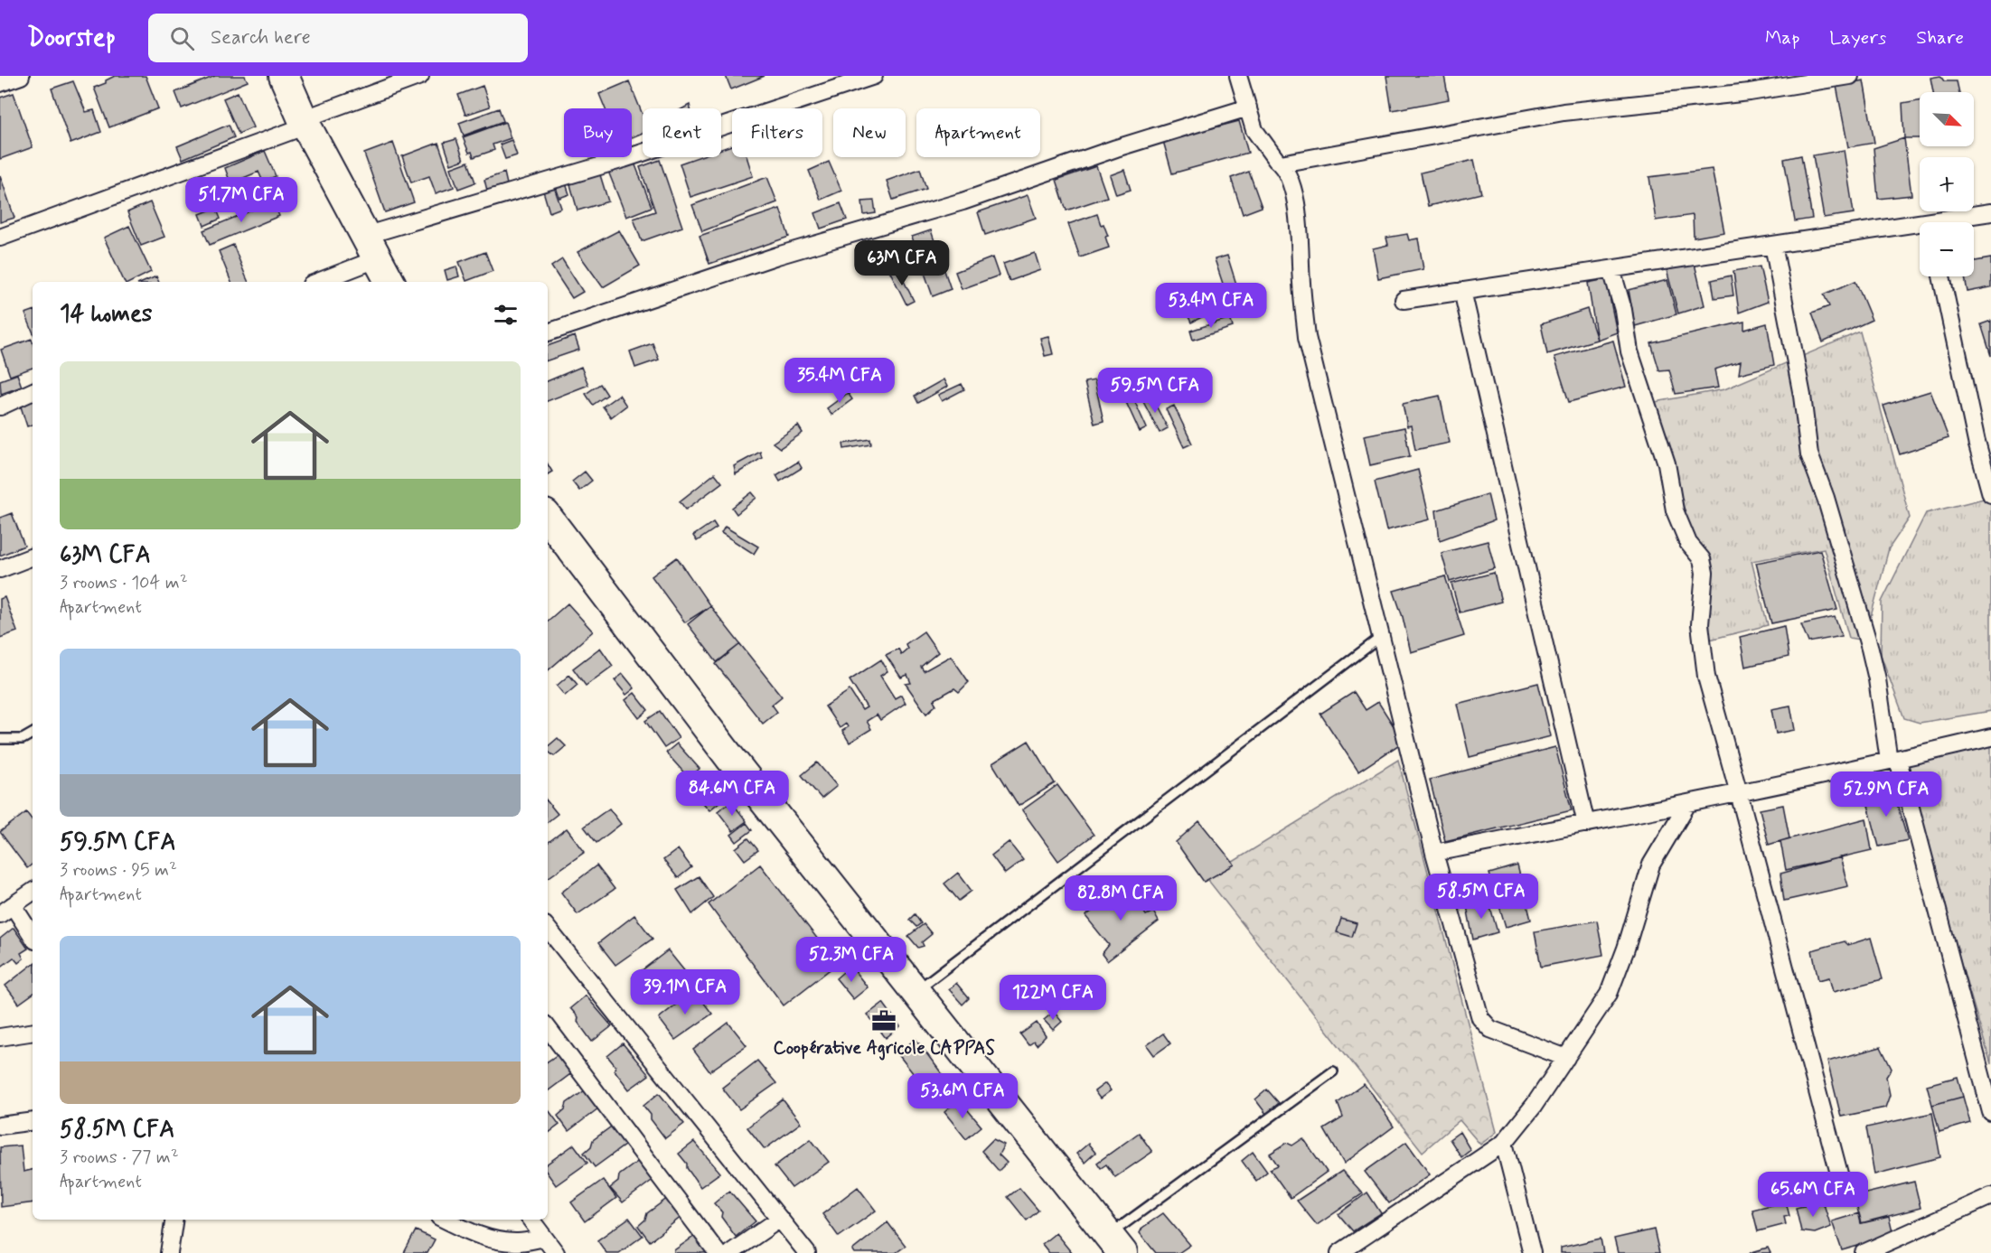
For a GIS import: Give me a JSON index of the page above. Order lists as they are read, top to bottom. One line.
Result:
{"places":{"office":["Coopérative Agricole CAPPAS"]},"north":"bottom right","page":{"header":"Doorstep","search":"Search here","nav":["Map","Layers","Share"],"map_buttons":["+","−"],"chip":["Buy","Rent","Filters","New","Apartment"],"price":["51.7M CFA","63M CFA","53.4M CFA","35.4M CFA","59.5M CFA","84.6M CFA","52.9M CFA","58.5M CFA","82.8M CFA","52.3M CFA","39.1M CFA","122M CFA","53.6M CFA","65.6M CFA"],"heading":"14 homes","list":[{"name":"63M CFA","note":"3 rooms · 104 m² · Apartment"},{"name":"59.5M CFA","note":"3 rooms · 95 m² · Apartment"},{"name":"58.5M CFA","note":"3 rooms · 77 m² · Apartment"}]}}
